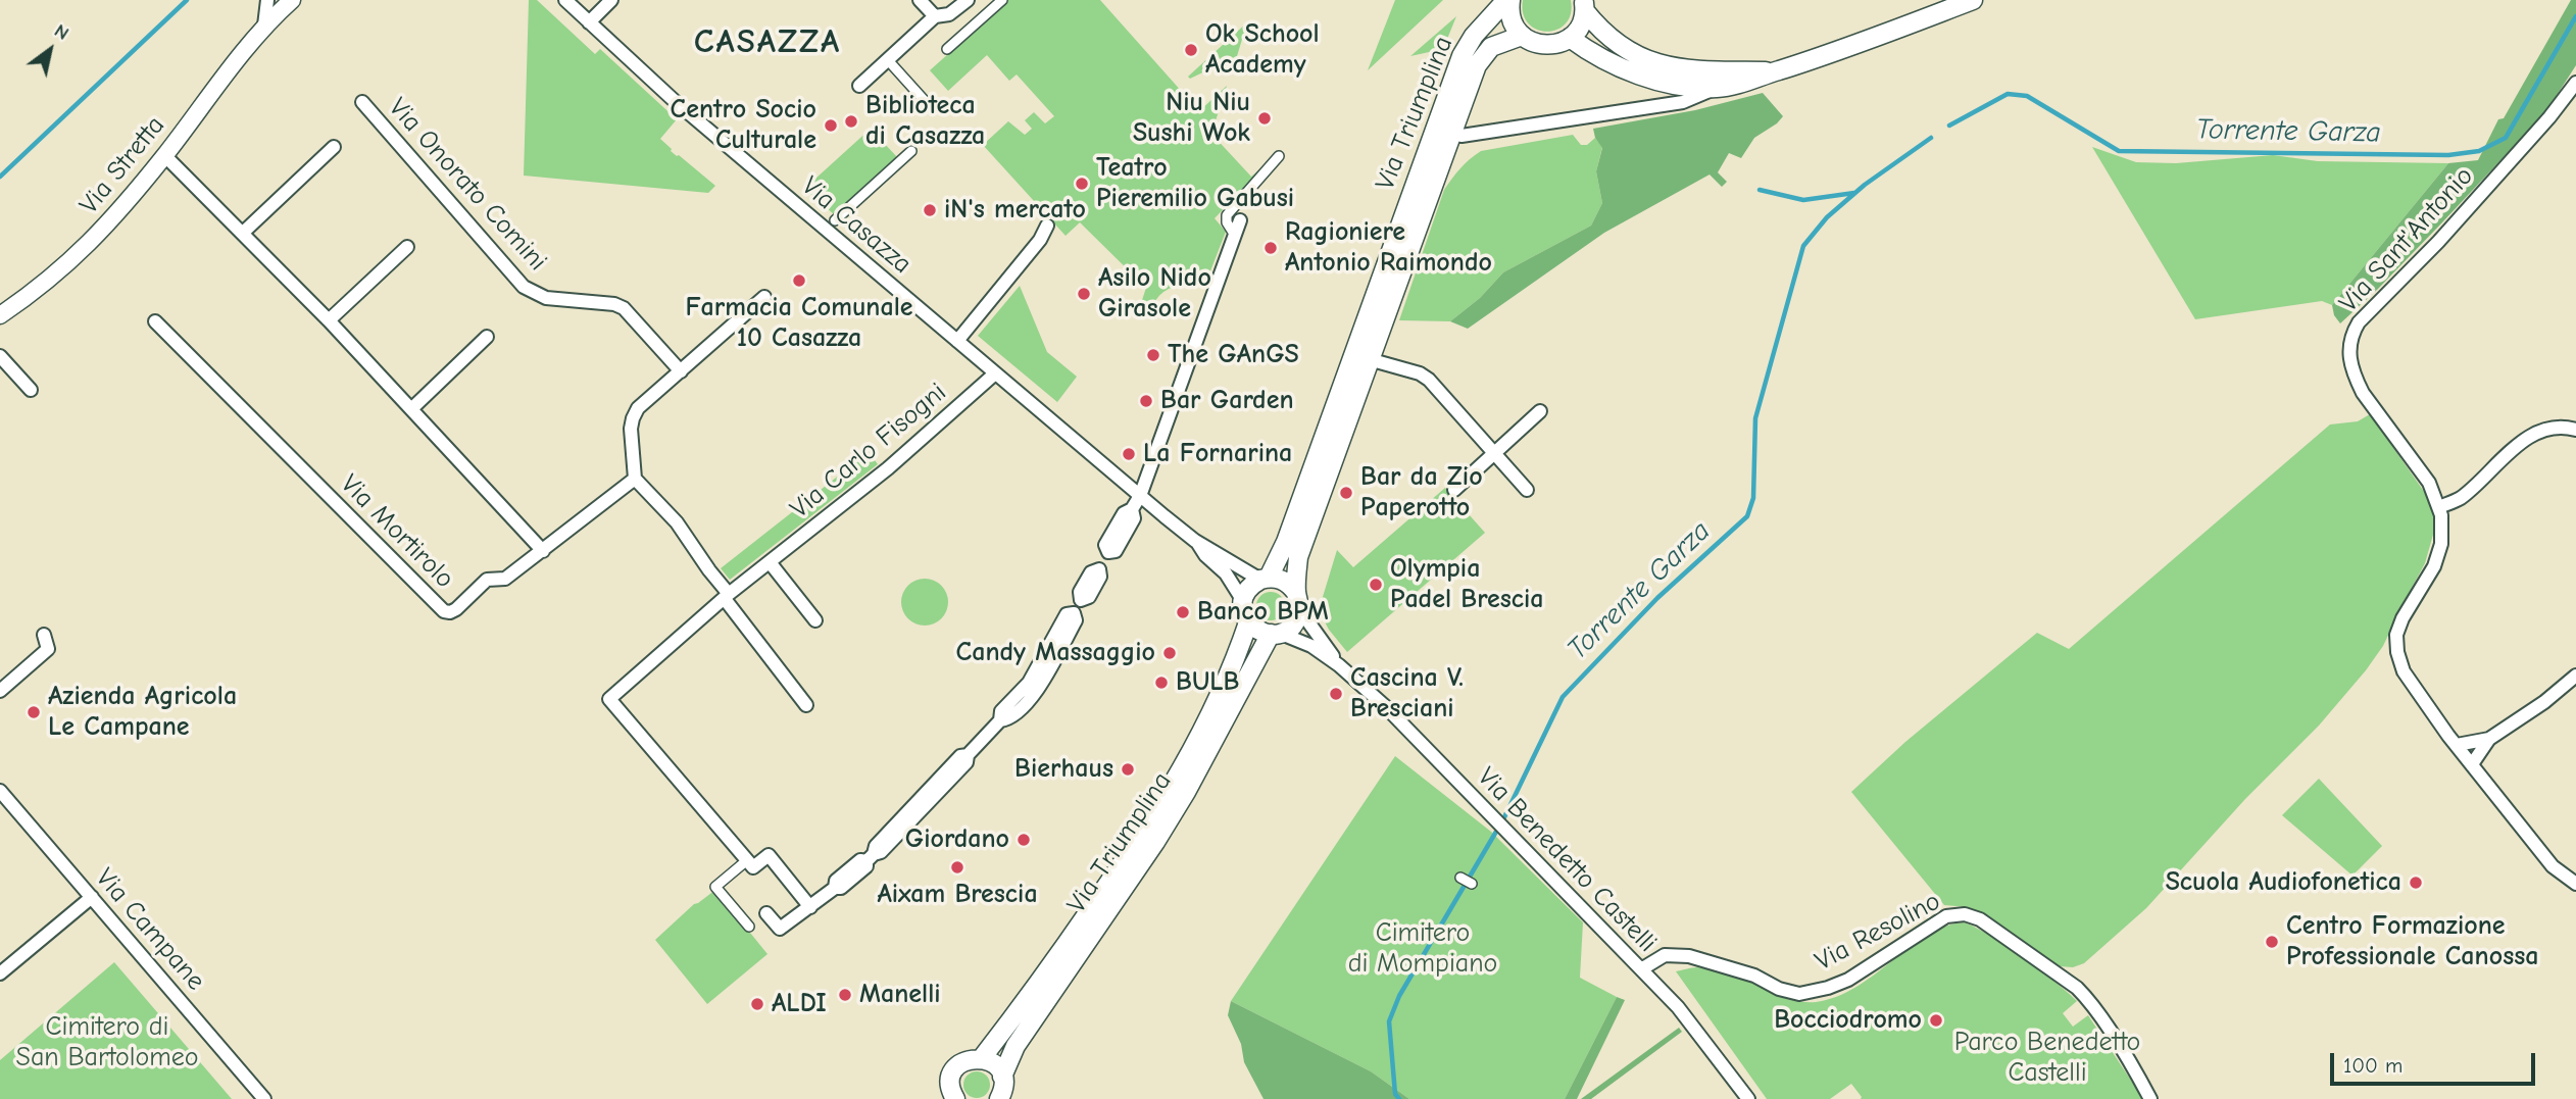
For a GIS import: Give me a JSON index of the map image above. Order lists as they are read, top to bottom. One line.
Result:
{"streets":{"main road":["Via Triumplina"],"street":["Via Stretta","Via Onorato Comini","Via Casazza","Via Sant'Antonio","Via Carlo Fisogni","Via Mortirolo","Via Benedetto Castelli","Via Campane","Via Resolino"]},"crossings":[["Via Triumplina","Via Casazza"],["Via Triumplina","Via Benedetto Castelli"],["Via Casazza","Via Carlo Fisogni"],["Via Casazza","Via Benedetto Castelli"],["Via Benedetto Castelli","Via Resolino"]],"districts":["CASAZZA"],"water":["Torrente Garza"],"parks":["Cimitero di Mompiano","Cimitero di San Bartolomeo","Parco Benedetto Castelli"],"places":["Ok School Academy","Niu Niu Sushi Wok","Biblioteca di Casazza","Centro Socio Culturale","Teatro Pieremilio Gabusi","iN's mercato","Ragioniere Antonio Raimondo","Farmacia Comunale 10 Casazza","Asilo Nido Girasole","The GAnGS","Bar Garden","La Fornarina","Bar da Zio Paperotto","Olympia Padel Brescia","Banco BPM","Candy Massaggio","BULB","Cascina V. Bresciani","Azienda Agricola Le Campane","Bierhaus","Giordano","Aixam Brescia","Scuola Audiofonetica","Centro Formazione Professionale Canossa","Manelli","ALDI","Bocciodromo"],"scale_bar":"100 m","north":"top right"}
